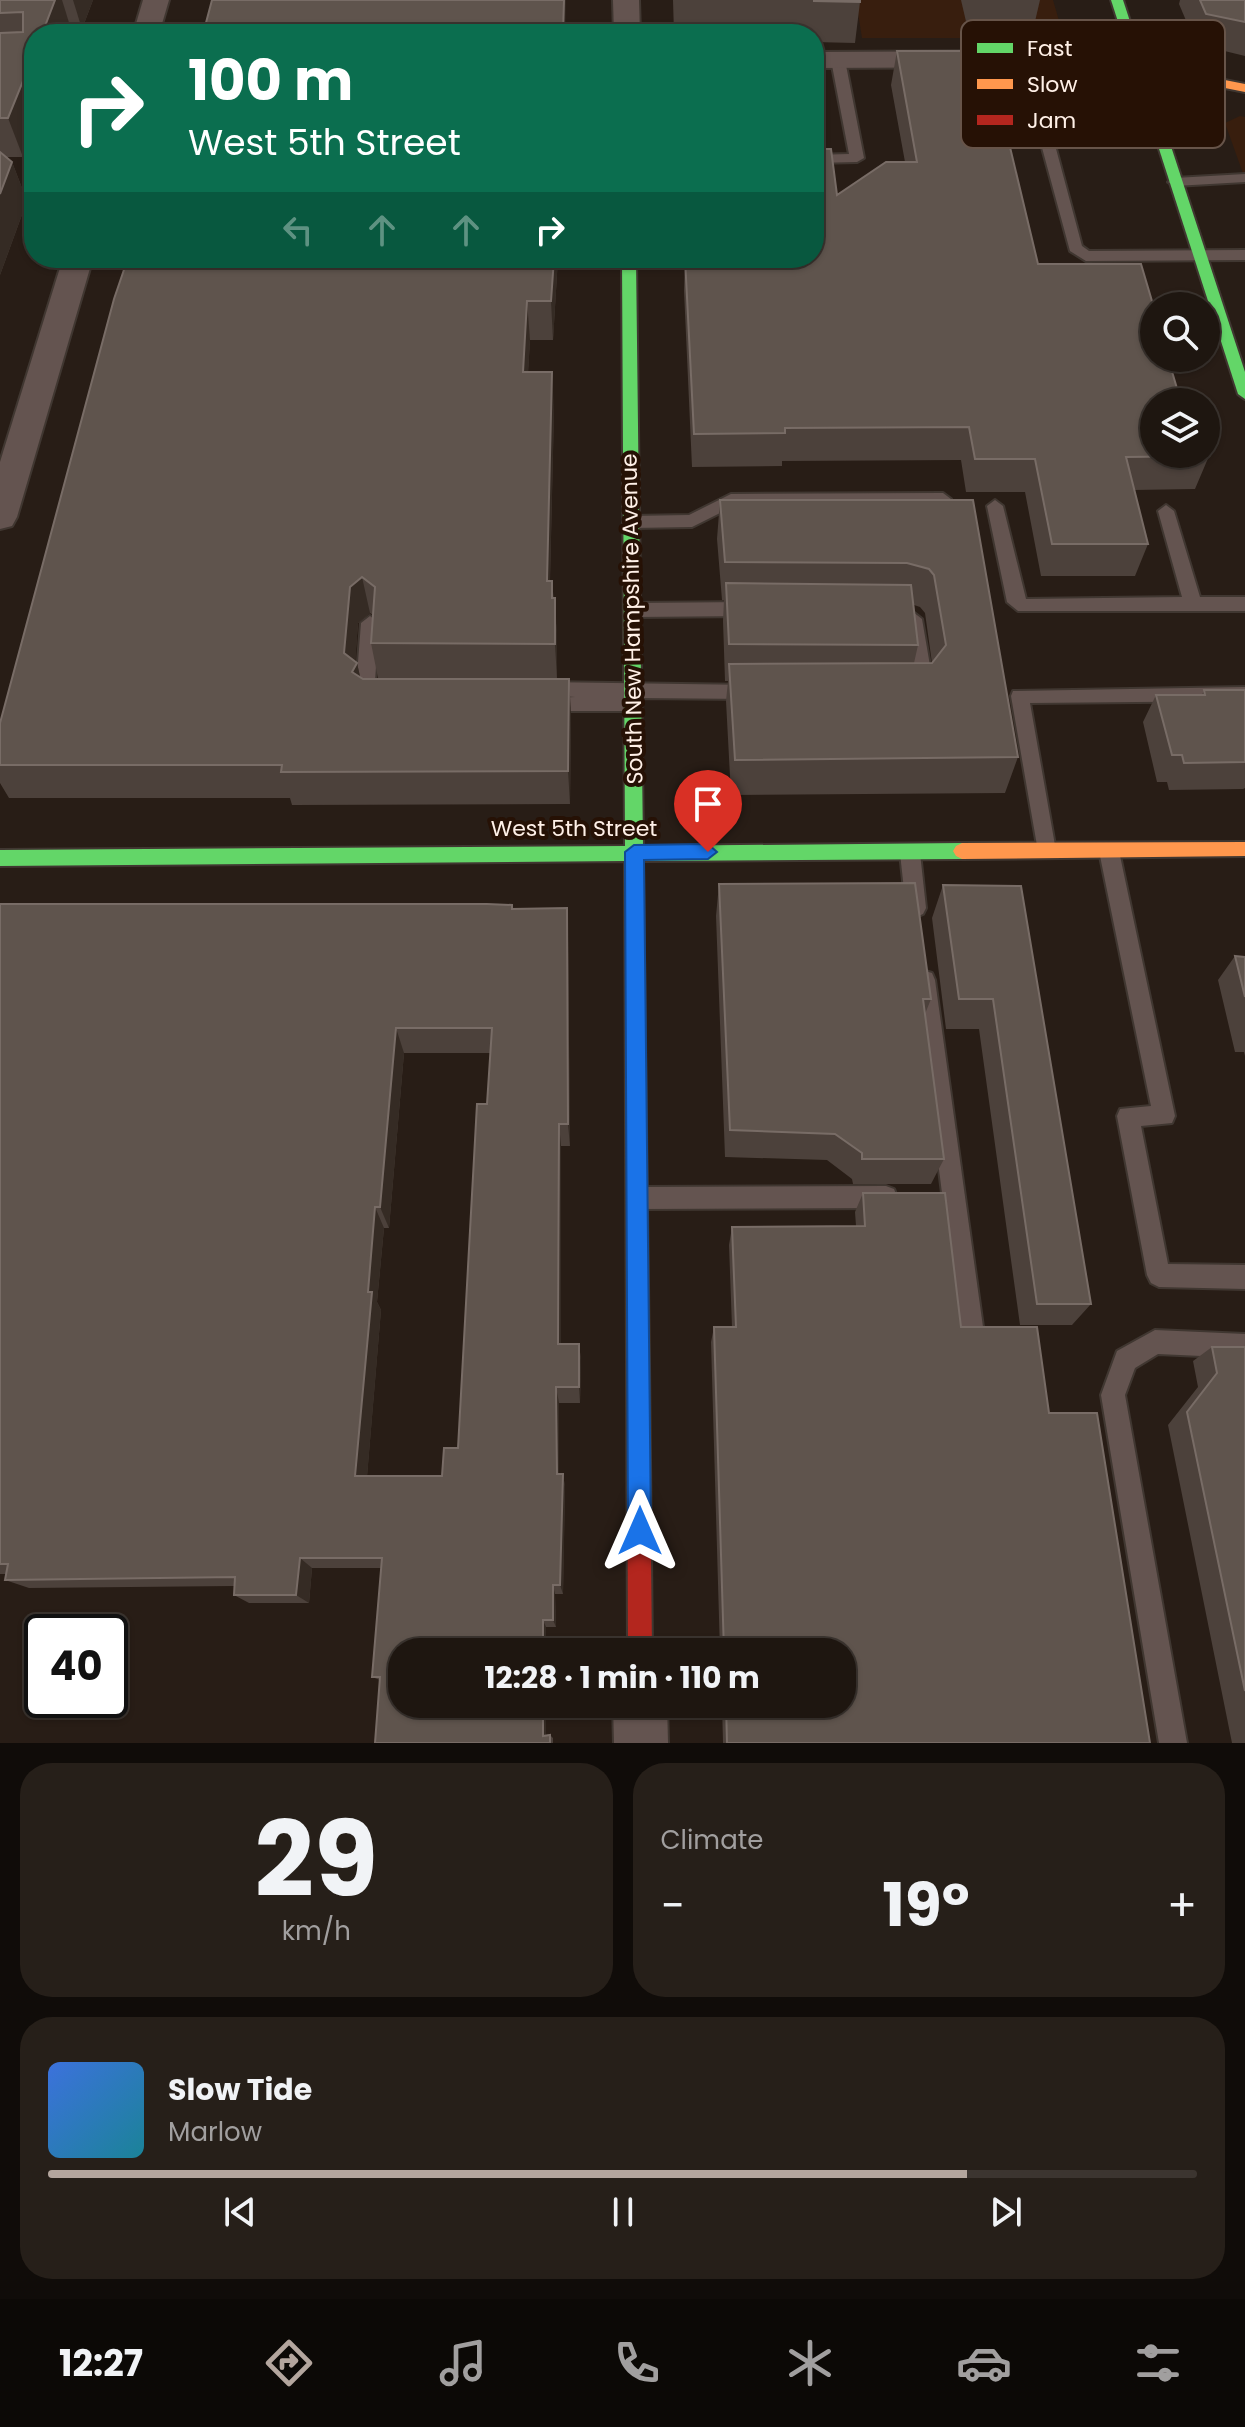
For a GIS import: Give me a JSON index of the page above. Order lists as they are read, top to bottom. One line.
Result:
{"streets":{"street":["South New Hampshire Avenue","West 5th Street"]},"crossings":[["South New Hampshire Avenue","West 5th Street"]],"legend":["Fast","Slow","Jam"],"page":{"turn":["100 m","West 5th Street"],"limit":"40","trip":"12:28 · 1 min · 110 m","tile":[["29","km/h"],"Climate"],"heat":["−","19°","+"],"song":["Slow Tide","Marlow"],"tabs":"12:27"}}
